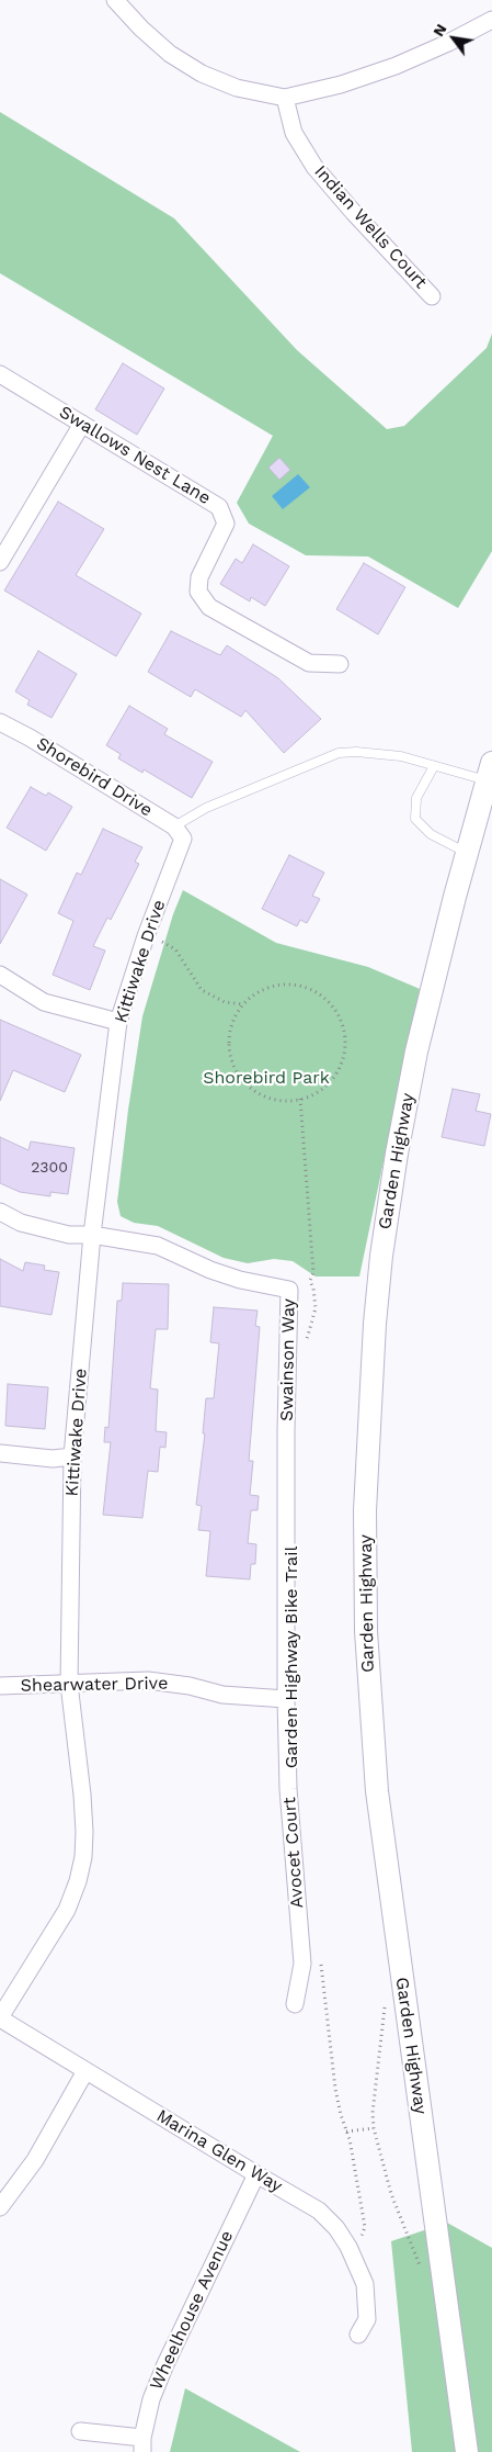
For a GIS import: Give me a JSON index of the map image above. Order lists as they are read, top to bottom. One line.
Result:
{"streets":{"main road":["Garden Highway"],"street":["Indian Wells Court","Swallows Nest Lane","Shorebird Drive","Kittiwake Drive","Swainson Way","Shearwater Drive","Avocet Court","Marina Glen Way","Wheelhouse Avenue"]},"crossings":[["Shorebird Drive","Kittiwake Drive"],["Kittiwake Drive","Swainson Way"],["Kittiwake Drive","Shearwater Drive"],["Kittiwake Drive","Marina Glen Way"],["Swainson Way","Shearwater Drive"],["Swainson Way","Avocet Court"],["Shearwater Drive","Avocet Court"],["Marina Glen Way","Wheelhouse Avenue"]],"parks":["Shorebird Park"],"house_numbers":["2300"],"north":"top left"}
